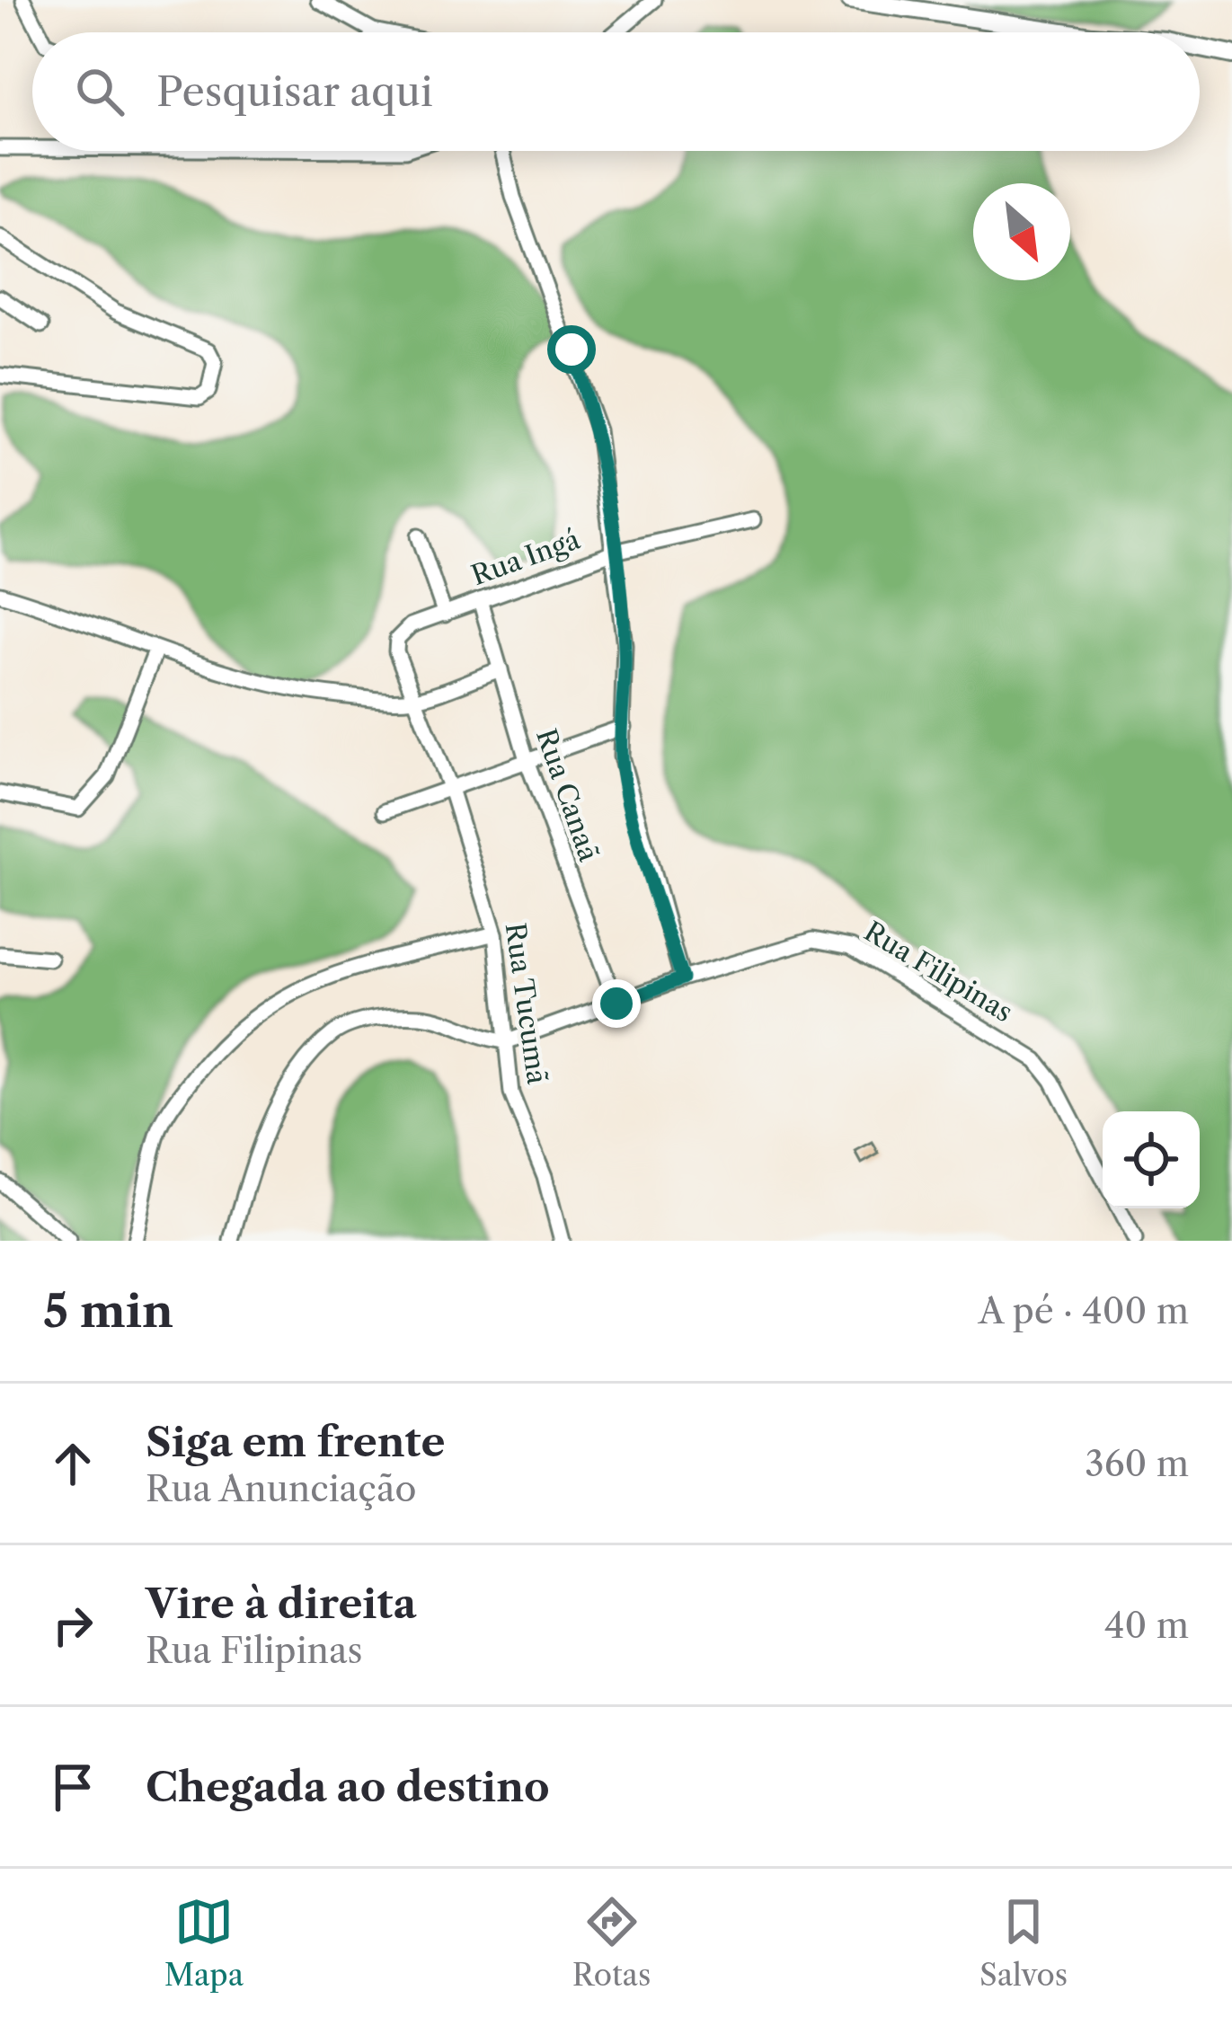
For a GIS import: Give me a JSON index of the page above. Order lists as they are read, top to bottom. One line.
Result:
{"streets":{"street":["Rua Ingá","Rua Canaã","Rua Filipinas","Rua Tucumã"]},"crossings":[["Rua Ingá","Rua Canaã"],["Rua Ingá","Rua Tucumã"],["Rua Canaã","Rua Filipinas"],["Rua Filipinas","Rua Tucumã"]],"north":"bottom right","page":{"search":"Pesquisar aqui","heading":["5 min","A pé · 400 m"],"list":[["Siga em frente","Rua Anunciação","360 m"],["Vire à direita","Rua Filipinas","40 m"],"Chegada ao destino"],"nav":["Mapa","Rotas","Salvos"]}}
